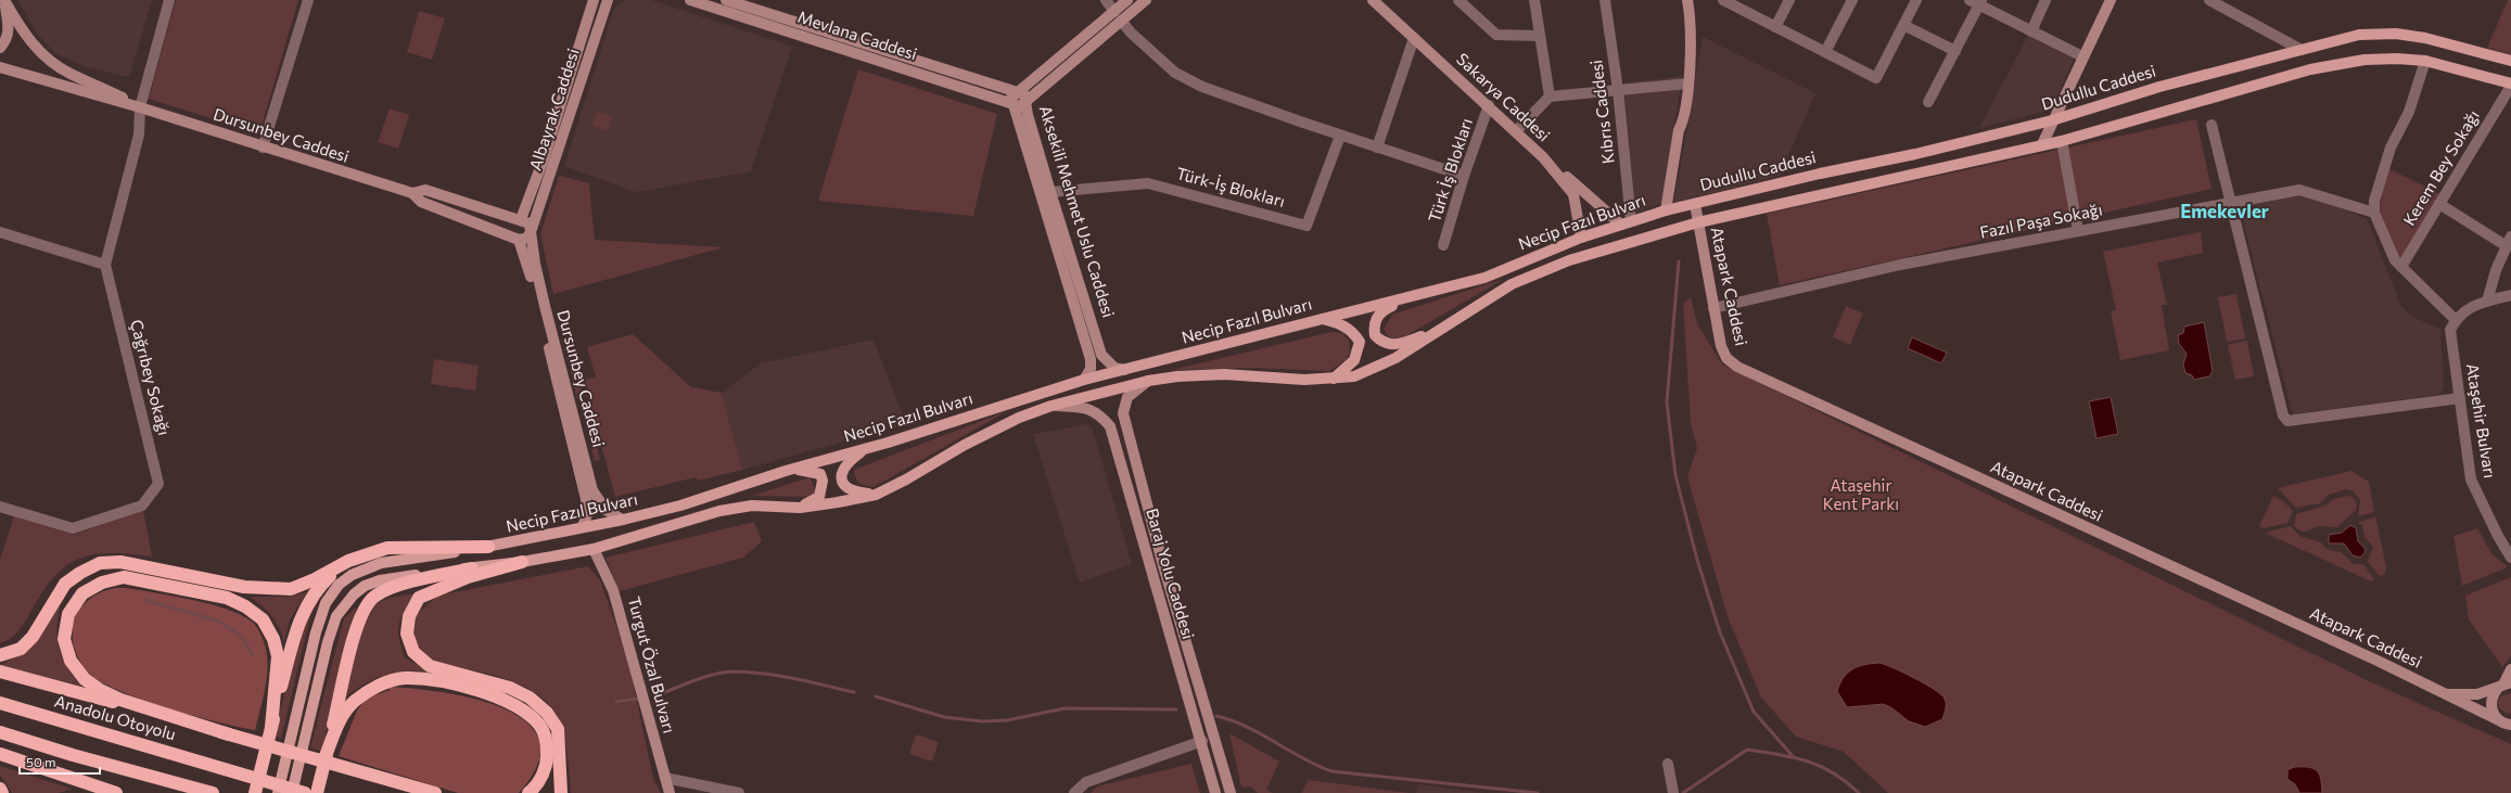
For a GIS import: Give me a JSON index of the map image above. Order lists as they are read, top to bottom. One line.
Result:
{"streets":{"highway":["Anadolu Otoyolu"],"main road":["Dudullu Caddesi","Necip Fazıl Bulvarı"],"street":["Mevlana Caddesi","Sakarya Caddesi","Albayrak Caddesi","Kıbrıs Caddesi","Dursunbey Caddesi","Kerem Bey Sokağı","Türk İş Blokları","Türk-İş Blokları","Aksekili Mehmet Uslu Caddesi","Fazıl Paşa Sokağı","Atapark Caddesi","Çağrıbey Sokağı","Ataşehir Bulvarı","Baraj Yolu Caddesi","Turgut Özal Bulvarı"]},"crossings":[["Mevlana Caddesi","Aksekili Mehmet Uslu Caddesi"],["Dudullu Caddesi","Necip Fazıl Bulvarı"],["Dudullu Caddesi","Atapark Caddesi"],["Sakarya Caddesi","Türk İş Blokları"],["Sakarya Caddesi","Necip Fazıl Bulvarı"],["Albayrak Caddesi","Dursunbey Caddesi"],["Kıbrıs Caddesi","Necip Fazıl Bulvarı"],["Dursunbey Caddesi","Necip Fazıl Bulvarı"],["Dursunbey Caddesi","Çağrıbey Sokağı"],["Türk-İş Blokları","Aksekili Mehmet Uslu Caddesi"],["Aksekili Mehmet Uslu Caddesi","Necip Fazıl Bulvarı"],["Fazıl Paşa Sokağı","Atapark Caddesi"],["Necip Fazıl Bulvarı","Atapark Caddesi"],["Necip Fazıl Bulvarı","Baraj Yolu Caddesi"],["Necip Fazıl Bulvarı","Turgut Özal Bulvarı"]],"districts":["Emekevler"],"parks":["Ataşehir Kent Parkı"],"scale_bar":"50 m"}
